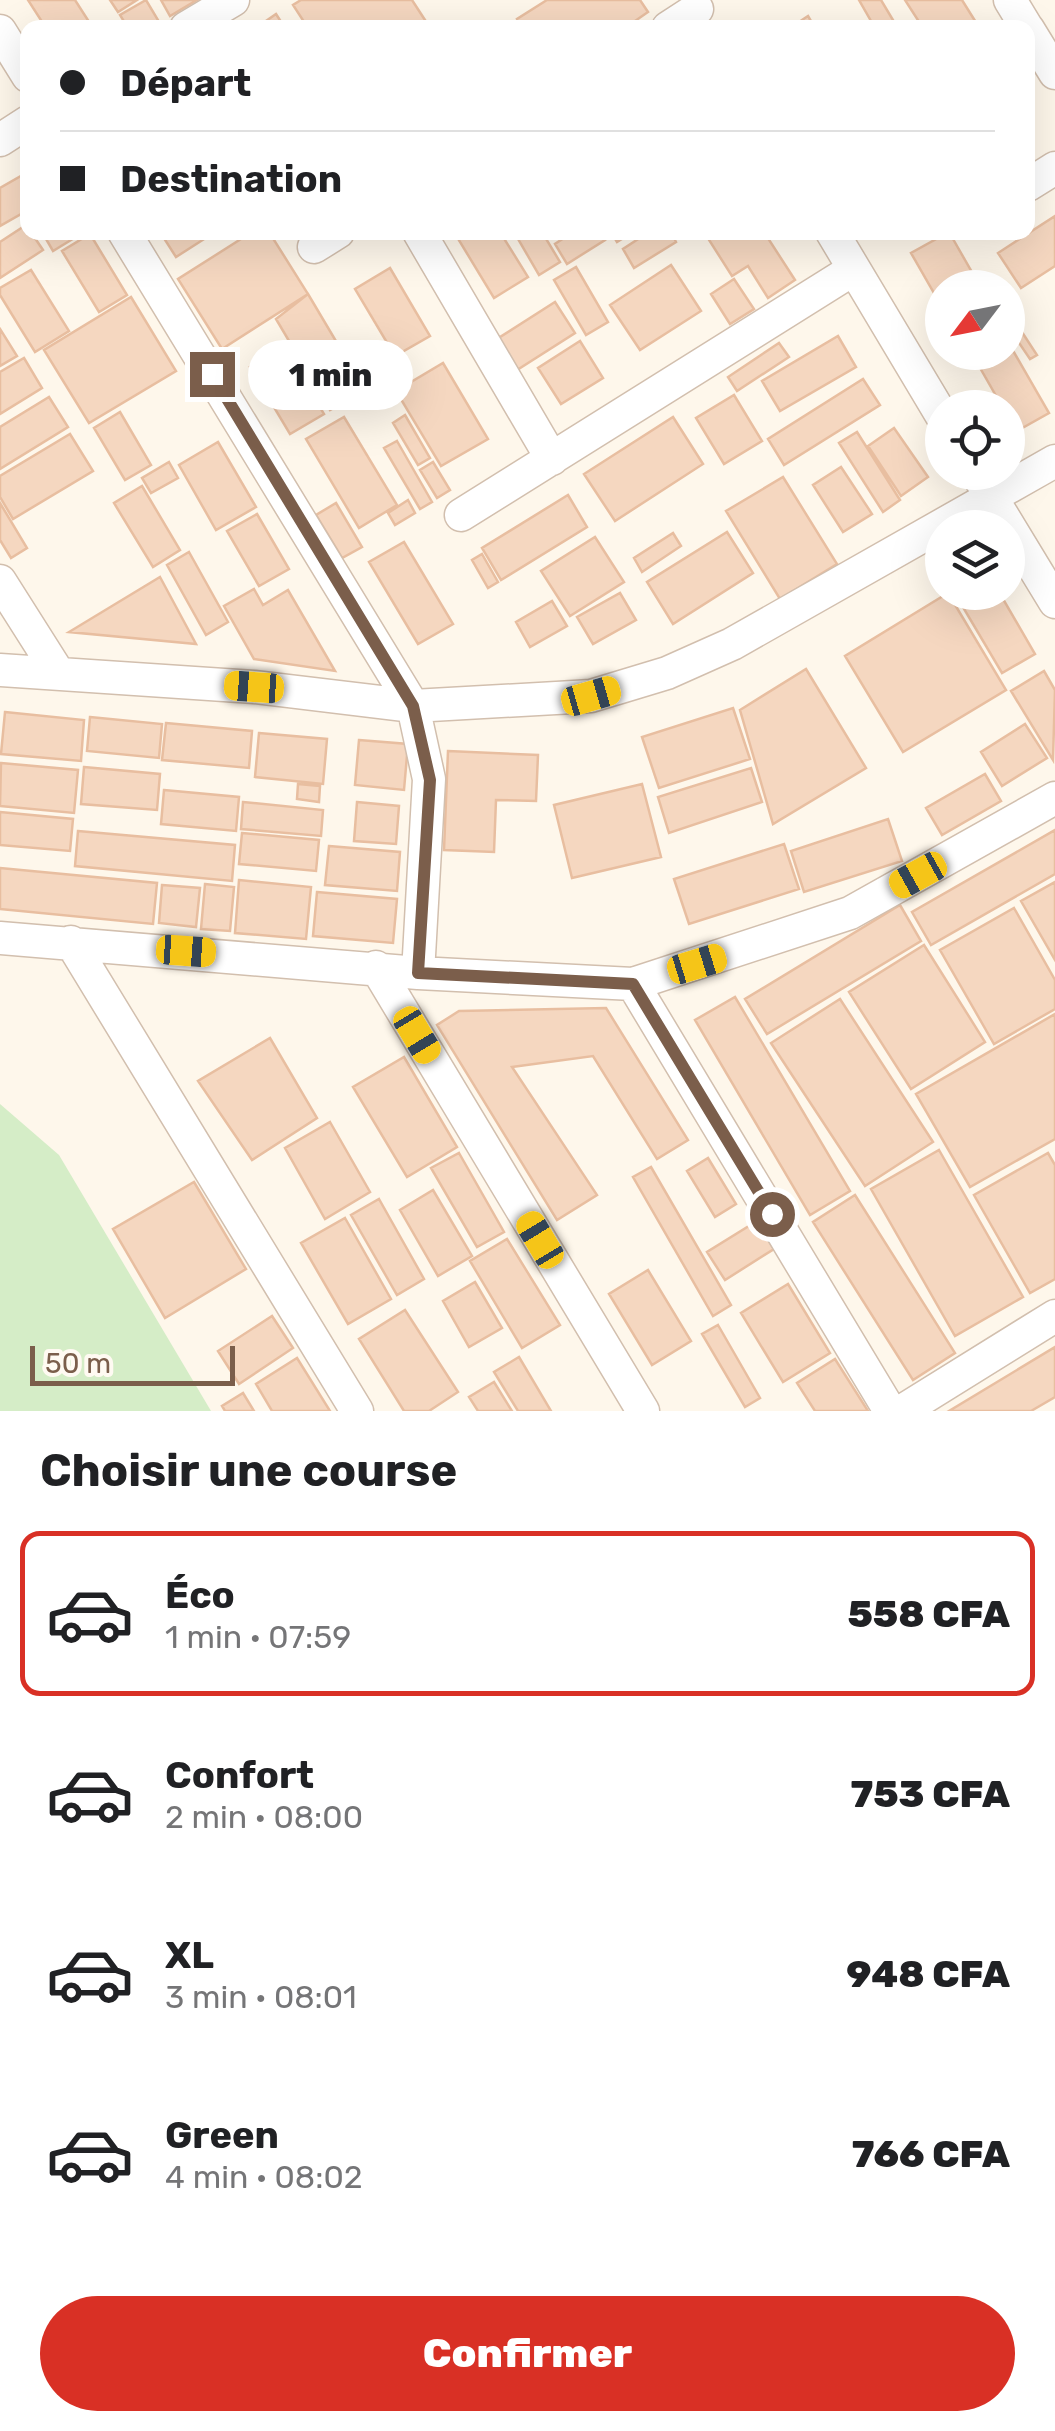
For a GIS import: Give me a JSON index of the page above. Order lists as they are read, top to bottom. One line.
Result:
{"scale_bar":"50 m","north":"bottom left","page":{"banner":["Départ","Destination"],"bubble":"1 min","scale":"50 m","heading":"Choisir une course","list":[{"name":"Éco","note":"1 min · 07:59","value":"558 CFA"},{"name":"Confort","note":"2 min · 08:00","value":"753 CFA"},{"name":"XL","note":"3 min · 08:01","value":"948 CFA"},{"name":"Green","note":"4 min · 08:02","value":"766 CFA"}],"buttons":"Confirmer"}}
